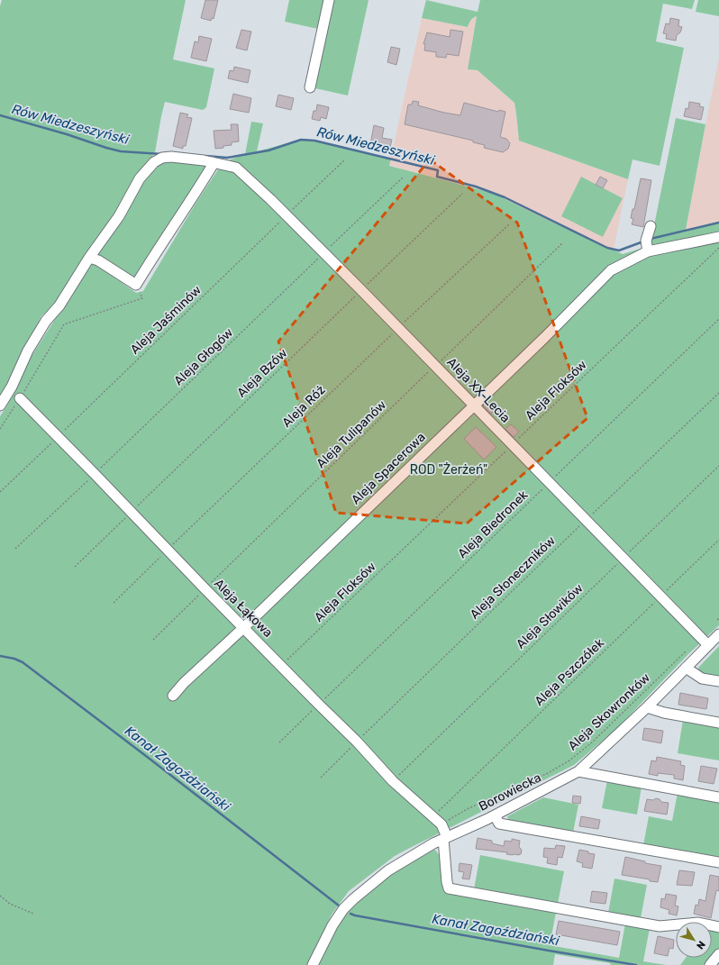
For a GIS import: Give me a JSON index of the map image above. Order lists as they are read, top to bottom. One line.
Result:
{"streets":{"street":["Aleja XX-Lecia","Aleja Spacerowa","Aleja Łąkowa","Borowiecka"],"path":["Aleja Jaśminów","Aleja Głogów","Aleja Bzów","Aleja Floksów","Aleja Róż","Aleja Tulipanów","Aleja Biedronek","Aleja Słoneczników","Aleja Słowików","Aleja Pszczółek","Aleja Skowronków"]},"crossings":[["Aleja Jaśminów","Aleja XX-Lecia"],["Aleja Jaśminów","Aleja Łąkowa"],["Aleja Głogów","Aleja XX-Lecia"],["Aleja Głogów","Aleja Łąkowa"],["Aleja Bzów","Aleja XX-Lecia"],["Aleja Bzów","Aleja Łąkowa"],["Aleja XX-Lecia","Aleja Floksów"],["Aleja XX-Lecia","Aleja Róż"],["Aleja XX-Lecia","Aleja Tulipanów"],["Aleja XX-Lecia","Aleja Spacerowa"],["Aleja XX-Lecia","Aleja Biedronek"],["Aleja XX-Lecia","Aleja Słoneczników"],["Aleja XX-Lecia","Aleja Słowików"],["Aleja XX-Lecia","Aleja Pszczółek"],["Aleja XX-Lecia","Borowiecka"],["Aleja Floksów","Aleja Łąkowa"],["Aleja Róż","Aleja Łąkowa"],["Aleja Tulipanów","Aleja Łąkowa"],["Aleja Spacerowa","Aleja Łąkowa"],["Aleja Biedronek","Aleja Łąkowa"],["Aleja Słoneczników","Aleja Łąkowa"],["Aleja Łąkowa","Aleja Słowików"],["Aleja Łąkowa","Aleja Pszczółek"],["Aleja Łąkowa","Aleja Skowronków"],["Aleja Łąkowa","Borowiecka"]],"water":["Rów Miedzeszyński","Kanał Zagoździański"],"parks":["ROD \"Żerżeń\""],"north":"bottom right"}
